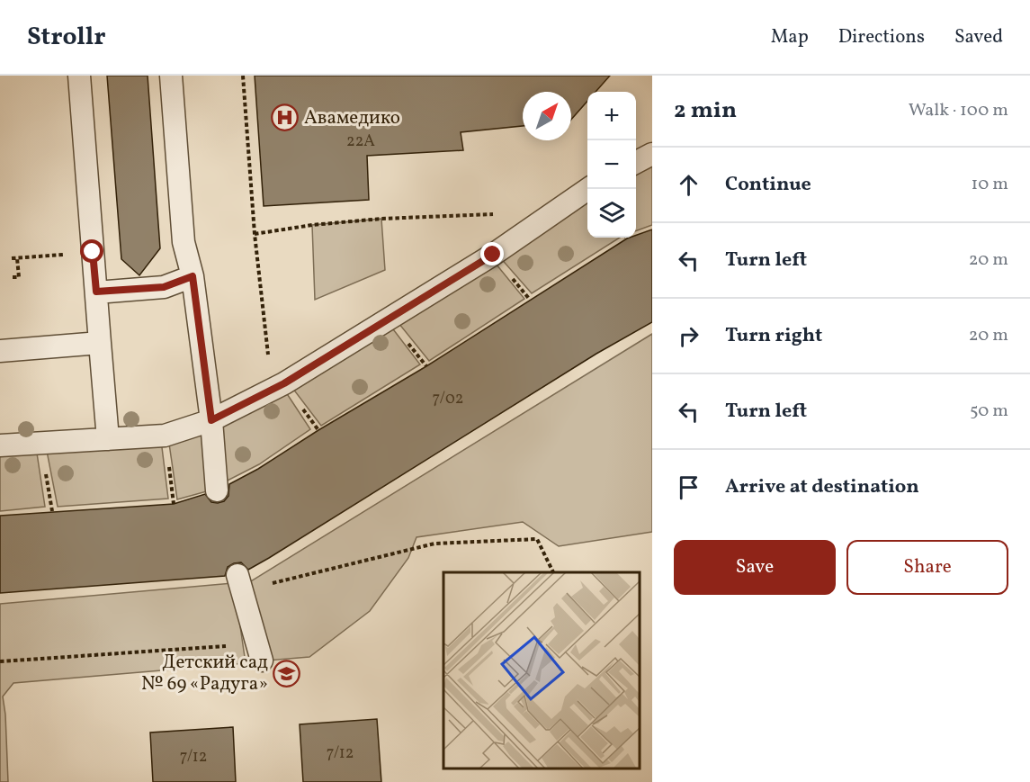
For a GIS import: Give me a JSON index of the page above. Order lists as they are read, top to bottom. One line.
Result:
{"places":{"hospital":["Авамедико"],"school or university":["Детский сад № 69 «Радуга»"]},"house_numbers":["22А","7/02","7/12","7/12"],"north":"top right","page":{"header":"Strollr","nav":["Map","Directions","Saved"],"heading":["2 min","Walk · 100 m"],"map_buttons":["+","−"],"list":[["Continue","10 m"],["Turn left","20 m"],["Turn right","20 m"],["Turn left","50 m"],"Arrive at destination"],"buttons":["Save","Share"]}}
